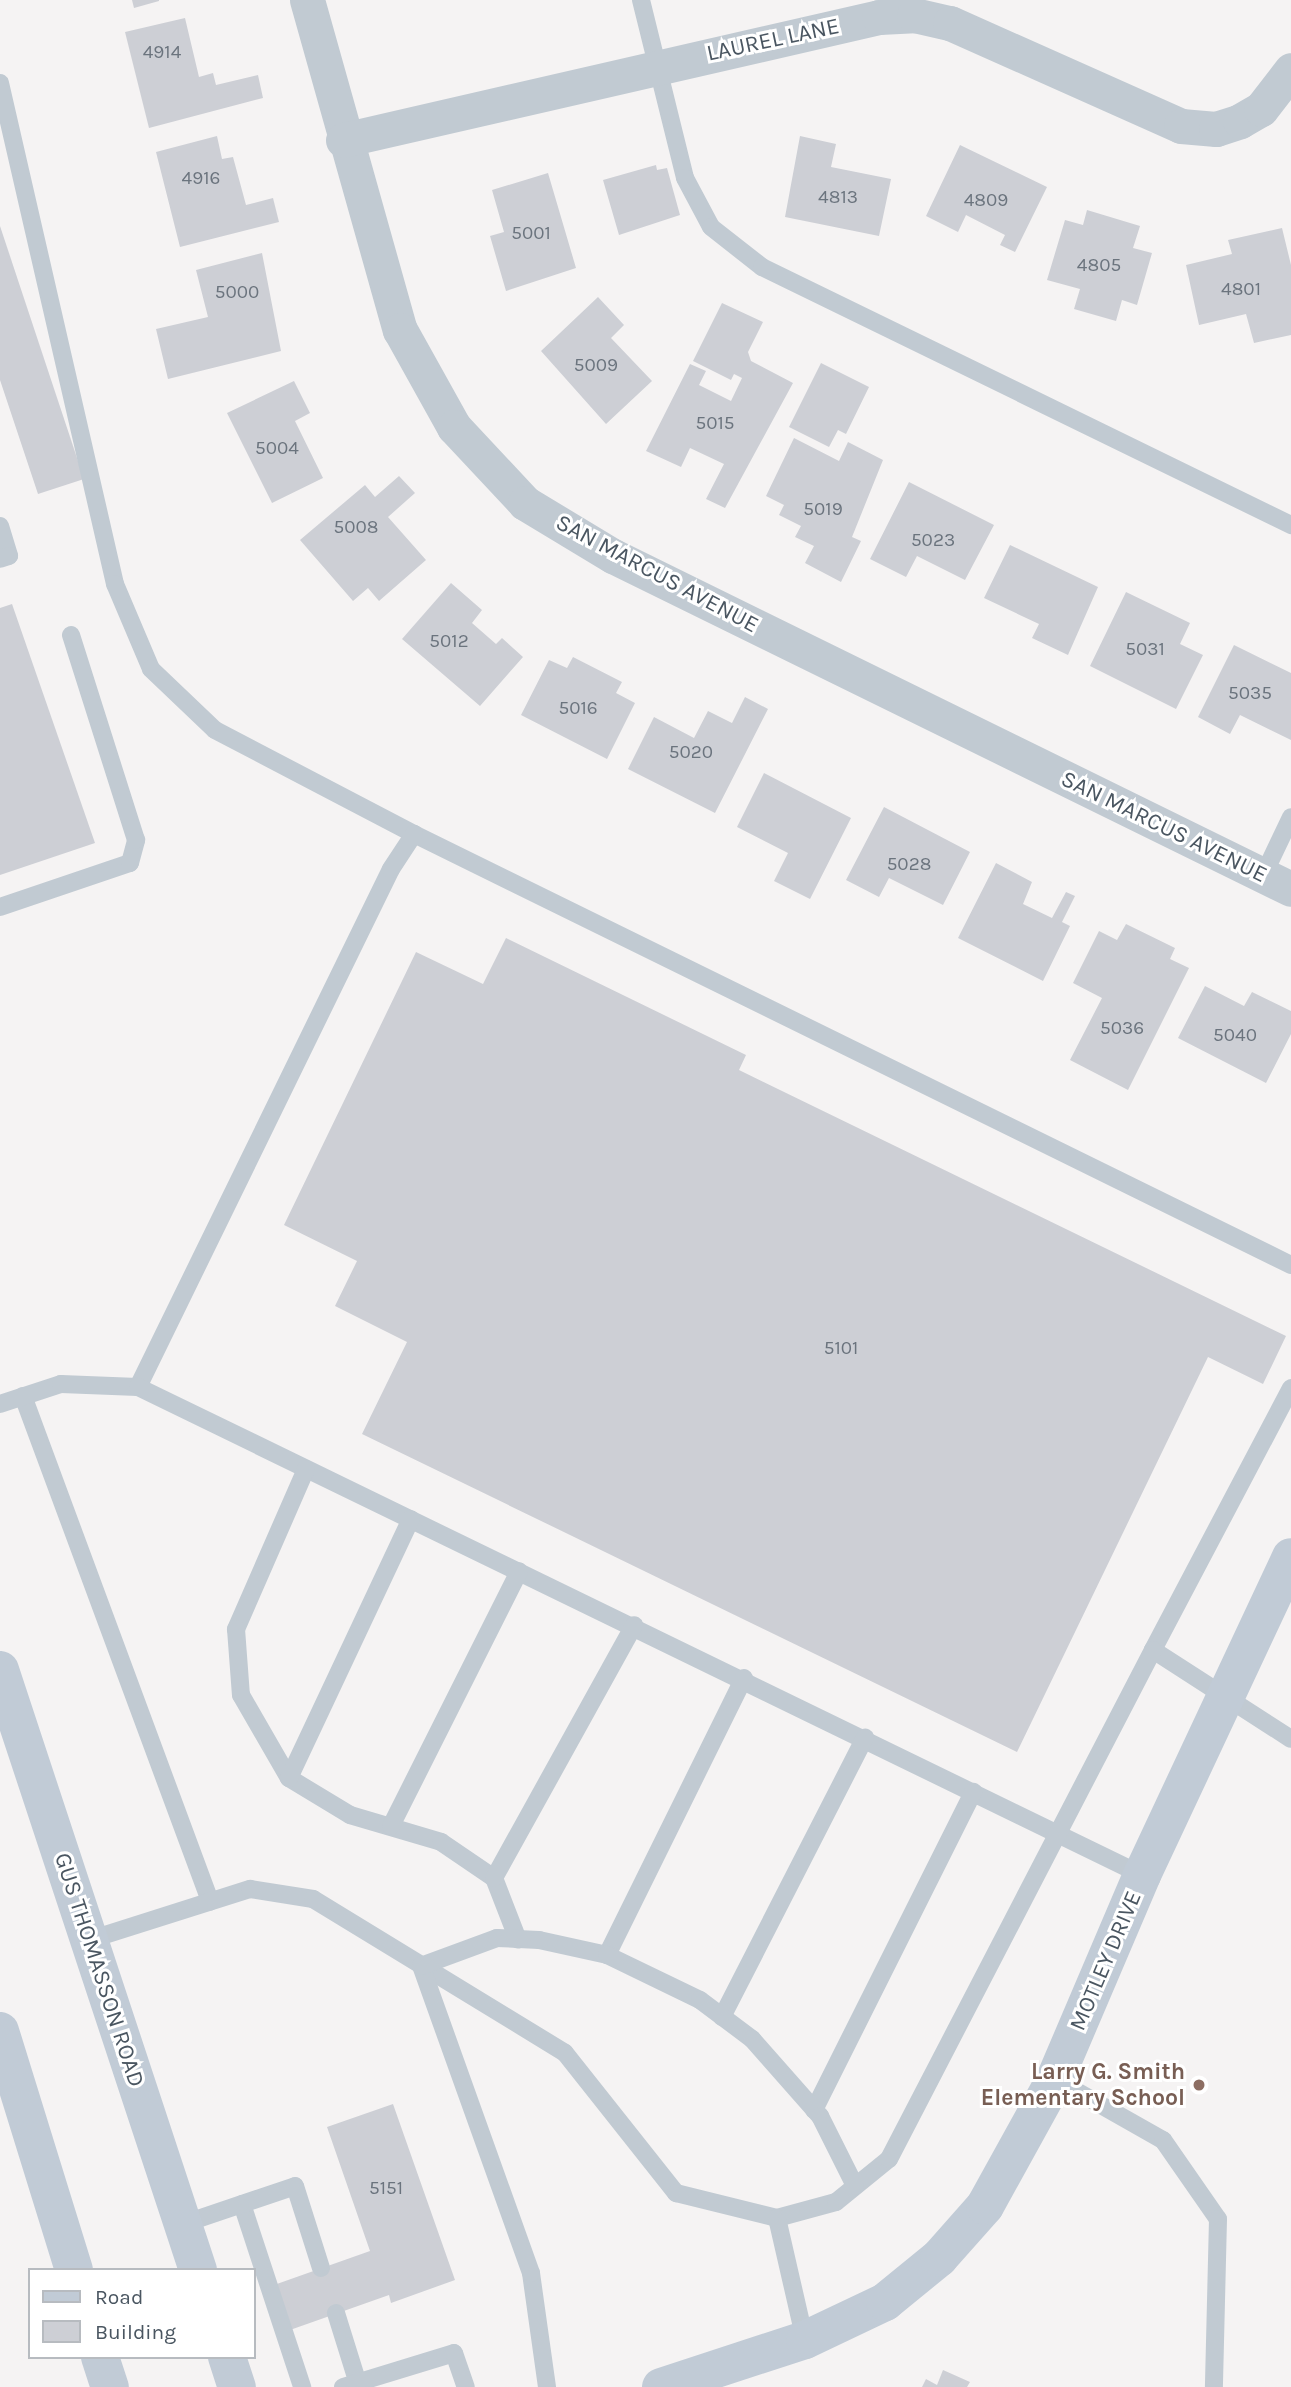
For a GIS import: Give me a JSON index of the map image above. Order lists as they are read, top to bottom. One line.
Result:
{"streets":{"street":["LAUREL LANE","SAN MARCUS AVENUE","MOTLEY DRIVE","GUS THOMASSON ROAD"]},"crossings":[["LAUREL LANE","SAN MARCUS AVENUE"]],"places":["Larry G. Smith Elementary School"],"house_numbers":["4914","4916","4813","4809","5001","4805","4801","5000","5009","5015","5004","5019","5008","5023","5012","5031","5035","5016","5020","5028","5036","5040","5101","5151"],"legend":["Road","Building"]}
